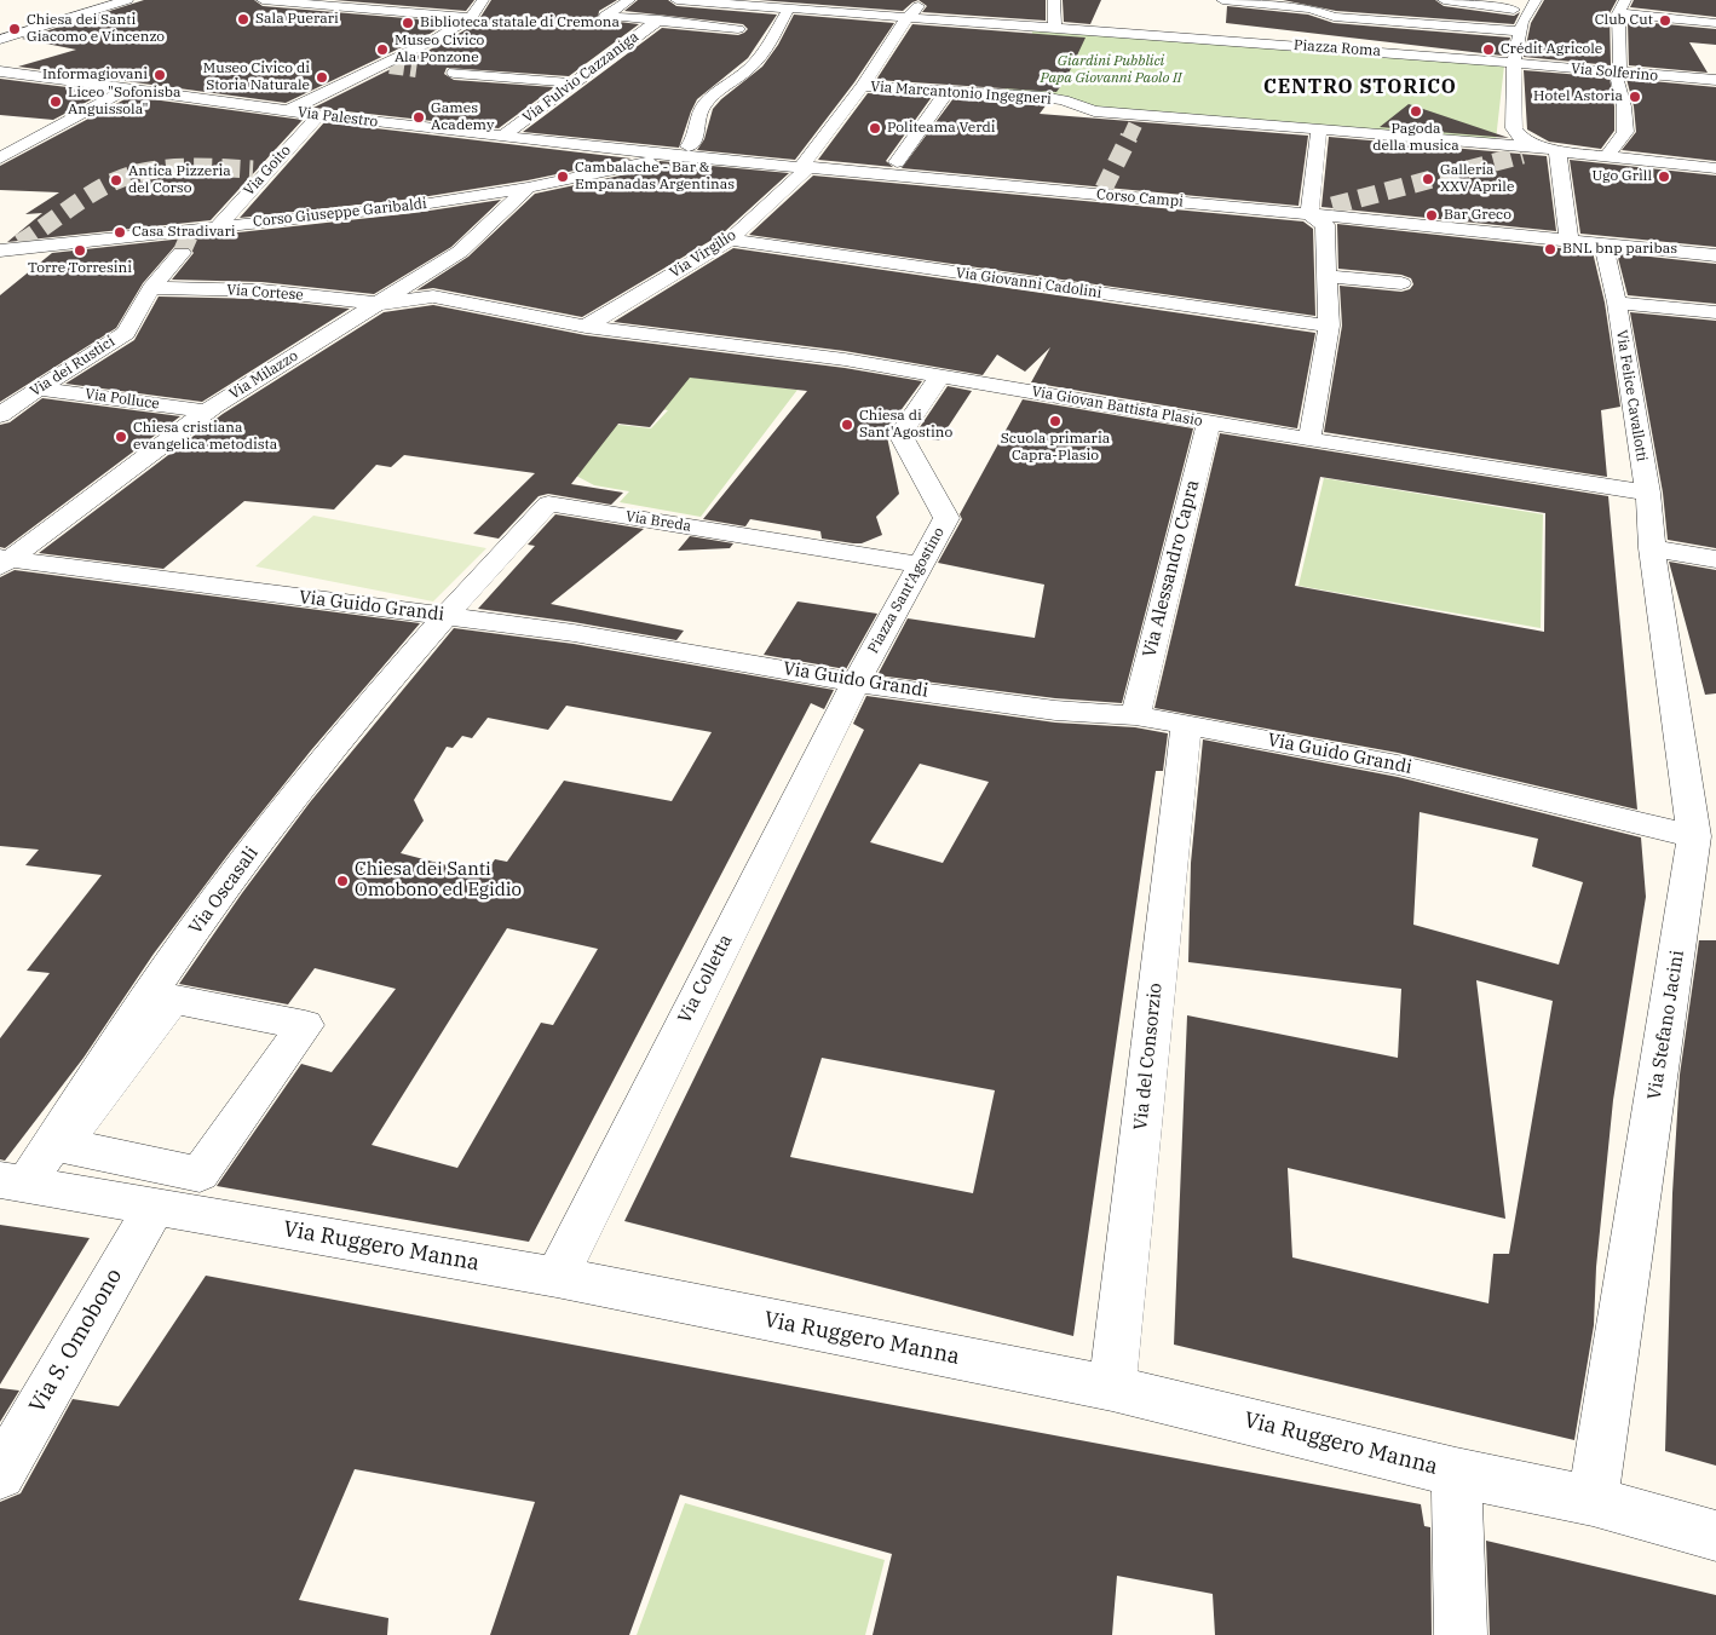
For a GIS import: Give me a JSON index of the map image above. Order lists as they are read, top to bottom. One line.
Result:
{"streets":{"street":["Piazza Roma","Via Solferino","Via Fulvio Cazzaniga","Via Marcantonio Ingegneri","Via Palestro","Via Goito","Corso Campi","Corso Giuseppe Garibaldi","Via Virgilio","Via Giovanni Cadolini","Via Cortese","Via dei Rustici","Via Milazzo","Via Felice Cavallotti","Via Polluce","Via Giovan Battista Plasio","Via Breda","Via Alessandro Capra","Piazza Sant'Agostino","Via Guido Grandi","Via Oscasali","Via Colletta","Via Stefano Jacini","Via del Consorzio","Via Ruggero Manna","Via S. Omobono"]},"crossings":[["Piazza Roma","Via Solferino"],["Piazza Roma","Via Virgilio"],["Via Fulvio Cazzaniga","Via Palestro"],["Via Marcantonio Ingegneri","Via Virgilio"],["Via Palestro","Via Goito"],["Via Palestro","Corso Campi"],["Via Palestro","Corso Giuseppe Garibaldi"],["Via Goito","Corso Giuseppe Garibaldi"],["Corso Campi","Corso Giuseppe Garibaldi"],["Corso Campi","Via Virgilio"],["Corso Campi","Via Felice Cavallotti"],["Corso Giuseppe Garibaldi","Via Milazzo"],["Via Virgilio","Via Giovanni Cadolini"],["Via Virgilio","Via Giovan Battista Plasio"],["Via Cortese","Via dei Rustici"],["Via Cortese","Via Milazzo"],["Via Cortese","Via Giovan Battista Plasio"],["Via dei Rustici","Via Polluce"],["Via Milazzo","Via Polluce"],["Via Milazzo","Via Giovan Battista Plasio"],["Via Milazzo","Via Guido Grandi"],["Via Felice Cavallotti","Via Giovan Battista Plasio"],["Via Felice Cavallotti","Via Stefano Jacini"],["Via Giovan Battista Plasio","Via Alessandro Capra"],["Via Giovan Battista Plasio","Piazza Sant'Agostino"],["Via Breda","Piazza Sant'Agostino"],["Via Breda","Via Guido Grandi"],["Via Breda","Via Oscasali"],["Via Alessandro Capra","Via Guido Grandi"],["Piazza Sant'Agostino","Via Guido Grandi"],["Piazza Sant'Agostino","Via Colletta"],["Via Guido Grandi","Via Oscasali"],["Via Guido Grandi","Via Colletta"],["Via Guido Grandi","Via Stefano Jacini"],["Via Guido Grandi","Via del Consorzio"],["Via Oscasali","Via Ruggero Manna"],["Via Colletta","Via Ruggero Manna"],["Via Stefano Jacini","Via Ruggero Manna"],["Via del Consorzio","Via Ruggero Manna"],["Via Ruggero Manna","Via S. Omobono"]],"districts":["CENTRO STORICO"],"parks":["Giardini Pubblici Papa Giovanni Paolo II"],"places":["Sala Puerari","Club Cut","Biblioteca statale di Cremona","Chiesa dei Santi Giacomo e Vincenzo","Museo Civico Ala Ponzone","Crédit Agricole","Informagiovani","Museo Civico di Storia Naturale","Hotel Astoria","Liceo \"Sofonisba Anguissola\"","Pagoda della musica","Games Academy","Politeama Verdi","Cambalache - Bar & Empanadas Argentinas","Ugo Grill","Galleria XXV Aprile","Antica Pizzeria del Corso","Bar Greco","Casa Stradivari","BNL bnp paribas","Torre Torresini","Scuola primaria Capra-Plasio","Chiesa di Sant'Agostino","Chiesa cristiana evangelica metodista","Chiesa dei Santi Omobono ed Egidio"]}
